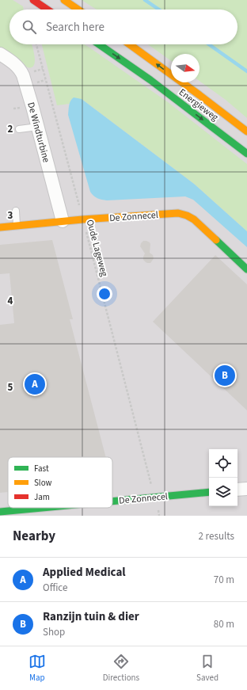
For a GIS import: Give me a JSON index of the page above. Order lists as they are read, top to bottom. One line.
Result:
{"streets":{"street":["Energieweg","De Windturbine","De Zonnecel"],"path":["Oude Lageweg"]},"crossings":[["De Windturbine","De Zonnecel"],["De Zonnecel","Oude Lageweg"]],"legend":["Fast","Slow","Jam"],"north":"right","page":{"search":"Search here","pins":["B","A"],"heading":["Nearby","2 results"],"list":[{"mark":"A","name":"Applied Medical","note":"Office","value":"70 m"},{"mark":"B","name":"Ranzijn tuin & dier","note":"Shop","value":"80 m"}],"nav":["Map","Directions","Saved"]},"grid":{"rows":["2","3","4","5"]}}
